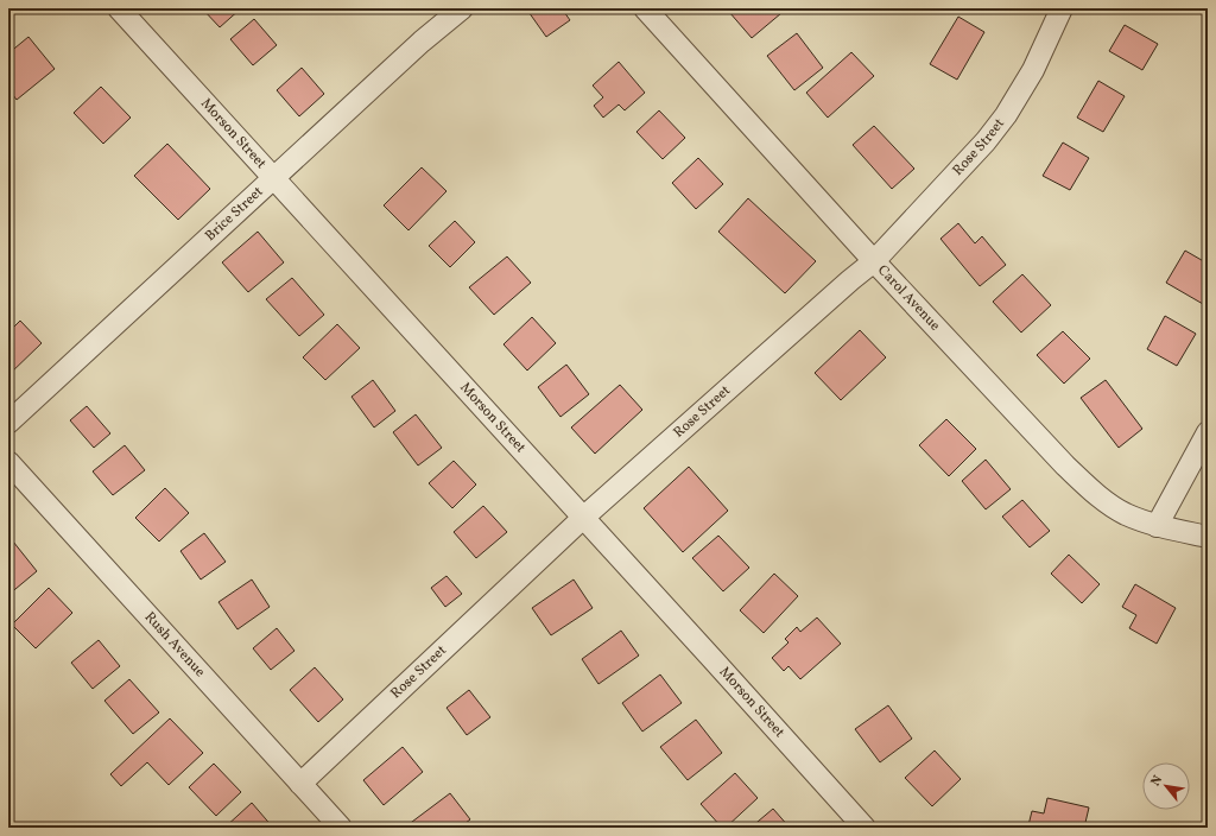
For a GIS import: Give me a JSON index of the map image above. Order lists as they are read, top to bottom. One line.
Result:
{"streets":{"street":["Morson Street","Rose Street","Brice Street","Carol Avenue","Rush Avenue"]},"crossings":[["Morson Street","Rose Street"],["Morson Street","Brice Street"],["Rose Street","Carol Avenue"],["Rose Street","Rush Avenue"]],"north":"top left"}
